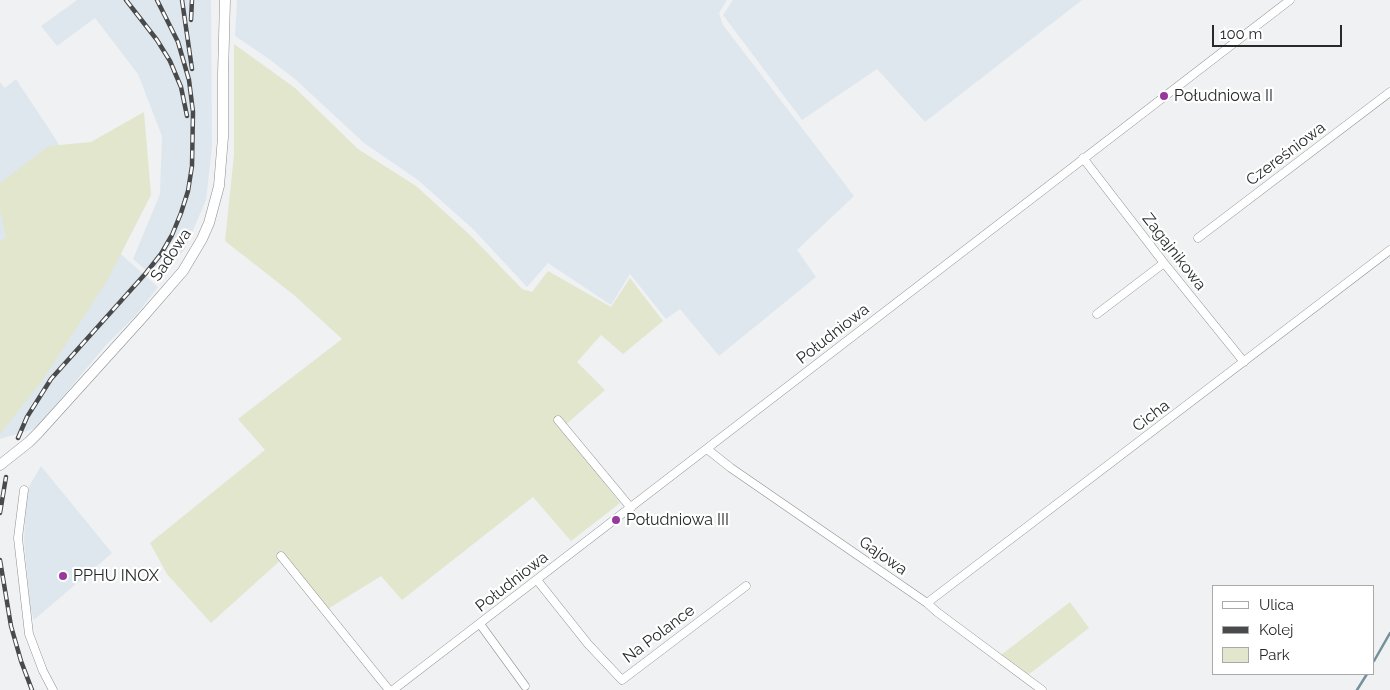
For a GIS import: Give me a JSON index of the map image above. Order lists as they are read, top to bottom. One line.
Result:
{"streets":{"street":["Czereśniowa","Zagajnikowa","Sadowa","Południowa","Cicha","Gajowa","Na Polance"]},"crossings":[["Zagajnikowa","Południowa"],["Zagajnikowa","Cicha"],["Południowa","Gajowa"],["Południowa","Na Polance"],["Cicha","Gajowa"]],"places":["Południowa II","Południowa III","PPHU INOX"],"legend":["Ulica","Kolej","Park"],"scale_bar":"100 m"}
